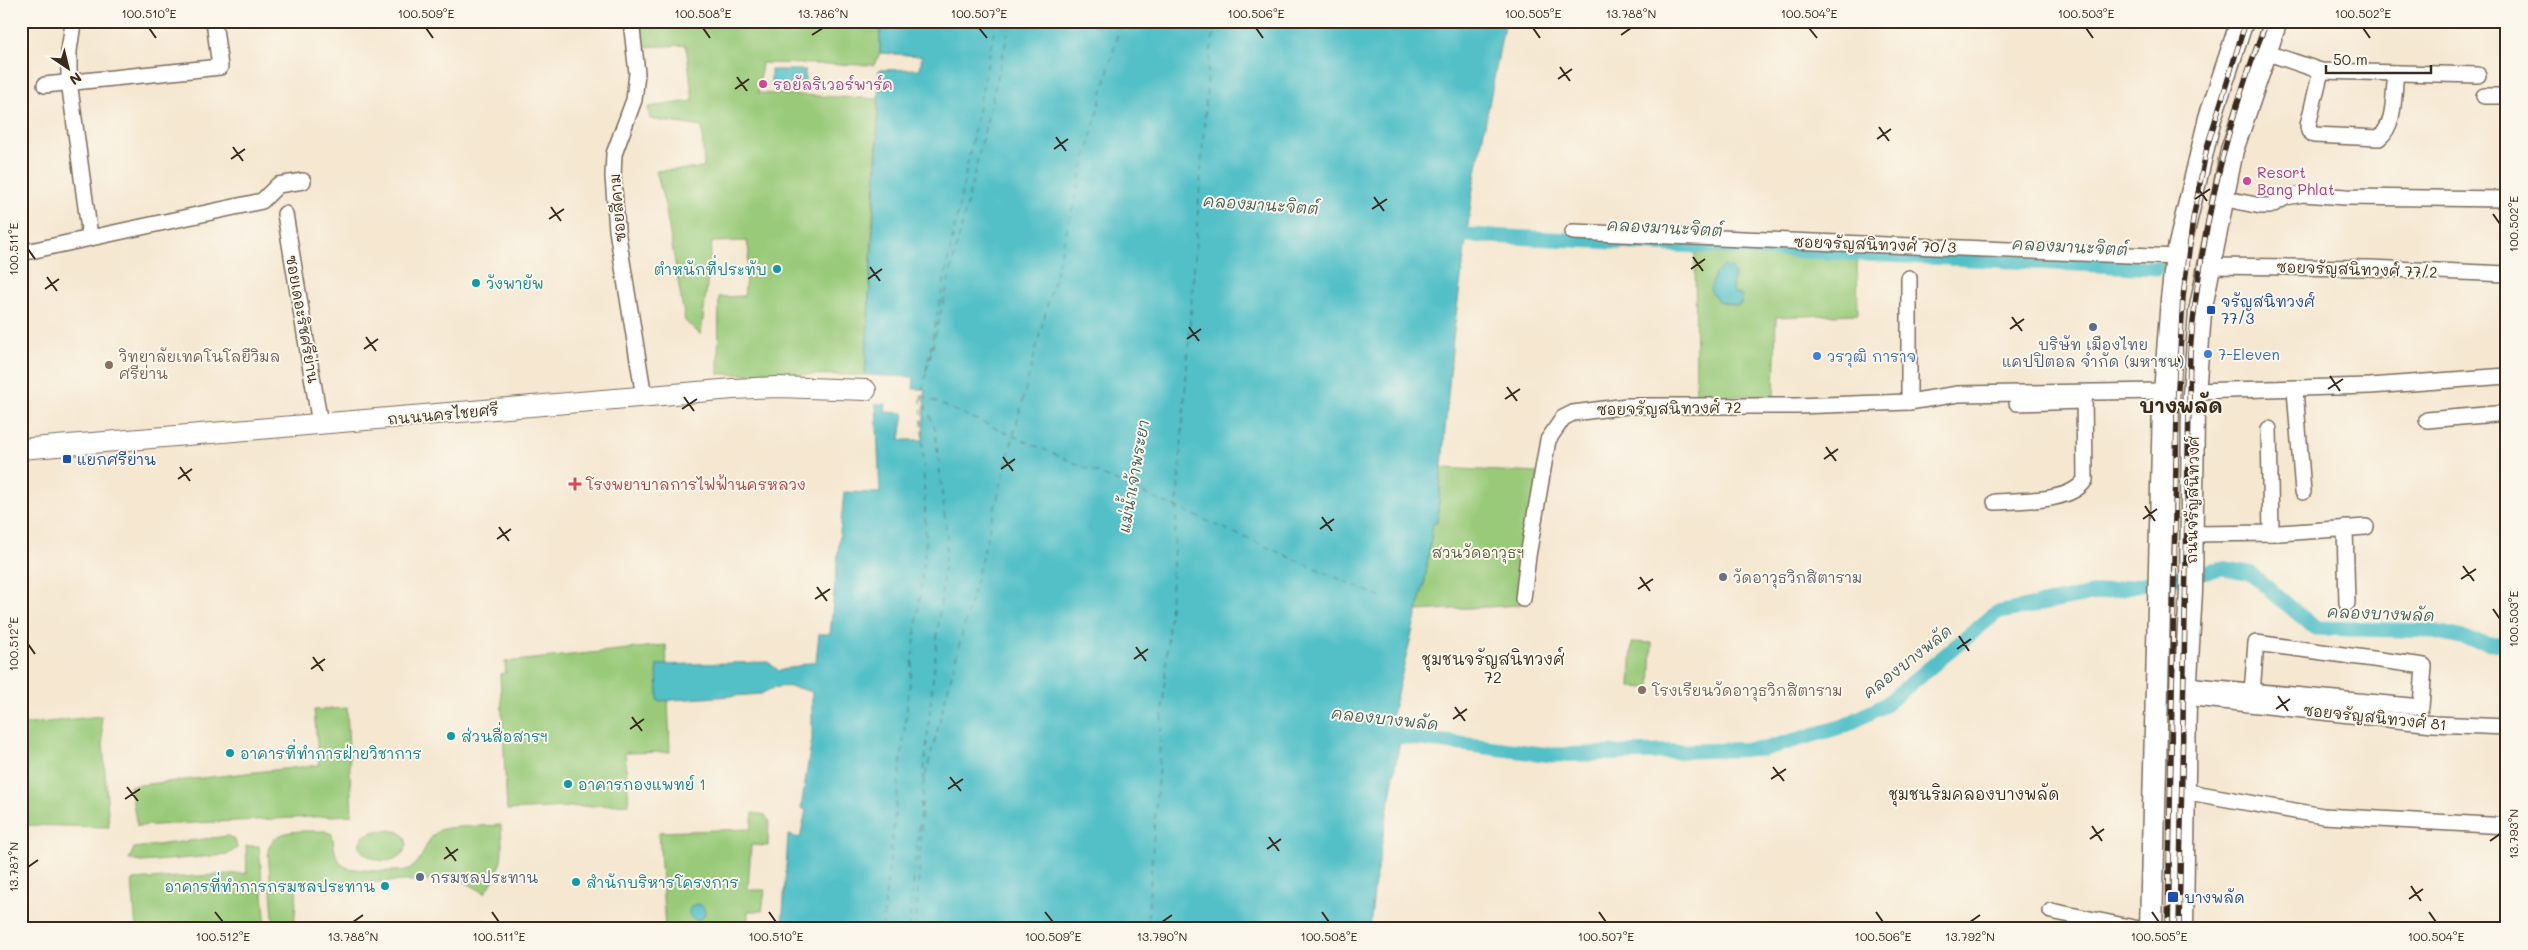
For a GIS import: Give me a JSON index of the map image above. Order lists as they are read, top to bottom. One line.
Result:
{"streets":{"main road":["ถนนจรัญสนิทวงศ์"],"street":["ซอยสีคาม","ซอยจรัญสนิทวงศ์ 70/3","ซอยจรัญสนิทวงศ์ 77/2","ซอยเดอะริชศรีย่าน","ซอยจรัญสนิทวงศ์ 72","ถนนนครไชยศรี","ซอยจรัญสนิทวงศ์ 81"]},"crossings":[["ซอยสีคาม","ถนนนครไชยศรี"],["ซอยจรัญสนิทวงศ์ 70/3","ถนนจรัญสนิทวงศ์"],["ซอยจรัญสนิทวงศ์ 77/2","ถนนจรัญสนิทวงศ์"],["ซอยเดอะริชศรีย่าน","ถนนนครไชยศรี"],["ซอยจรัญสนิทวงศ์ 72","ถนนจรัญสนิทวงศ์"],["ถนนจรัญสนิทวงศ์","ซอยจรัญสนิทวงศ์ 81"]],"districts":["บางพลัด","ชุมชนจรัญสนิทวงศ์ 72","ชุมชนริมคลองบางพลัด"],"water":["คลองมานะจิตต์","แม่น้ำเจ้าพระยา","คลองบางพลัด"],"parks":["สวนวัดอาวุธฯ"],"places":{"other":["รอยัลริเวอร์พาร์ค","Resort Bang Phlat","ตำหนักที่ประทับ","วังพายัพ","บริษัท เมืองไทย แคปปิตอล จำกัด (มหาชน)","7-Eleven","วรวุฒิ การาจ","วิทยาลัยเทคโนโลยีวิมล ศรีย่าน","วัดอาวุธวิกสิตาราม","โรงเรียนวัดอาวุธวิกสิตาราม","ส่วนสื่อสารฯ","อาคารที่ทำการฝ่ายวิชาการ","อาคารกองแพทย์ 1","กรมชลประทาน","สำนักบริหารโครงการ","อาคารที่ทำการกรมชลประทาน"],"transit":["จรัญสนิทวงศ์ 77/3","แยกศรีย่าน","บางพลัด"],"health":["โรงพยาบาลการไฟฟ้านครหลวง"]},"scale_bar":"50 m","north":"bottom right","coordinates":["100.510°E","100.509°E","100.508°E","13.786°N","100.507°E","100.506°E","100.505°E","13.788°N","100.504°E","100.503°E","100.502°E","100.511°E","100.512°E","13.793°N","13.787°N","13.790°N","13.792°N"]}
